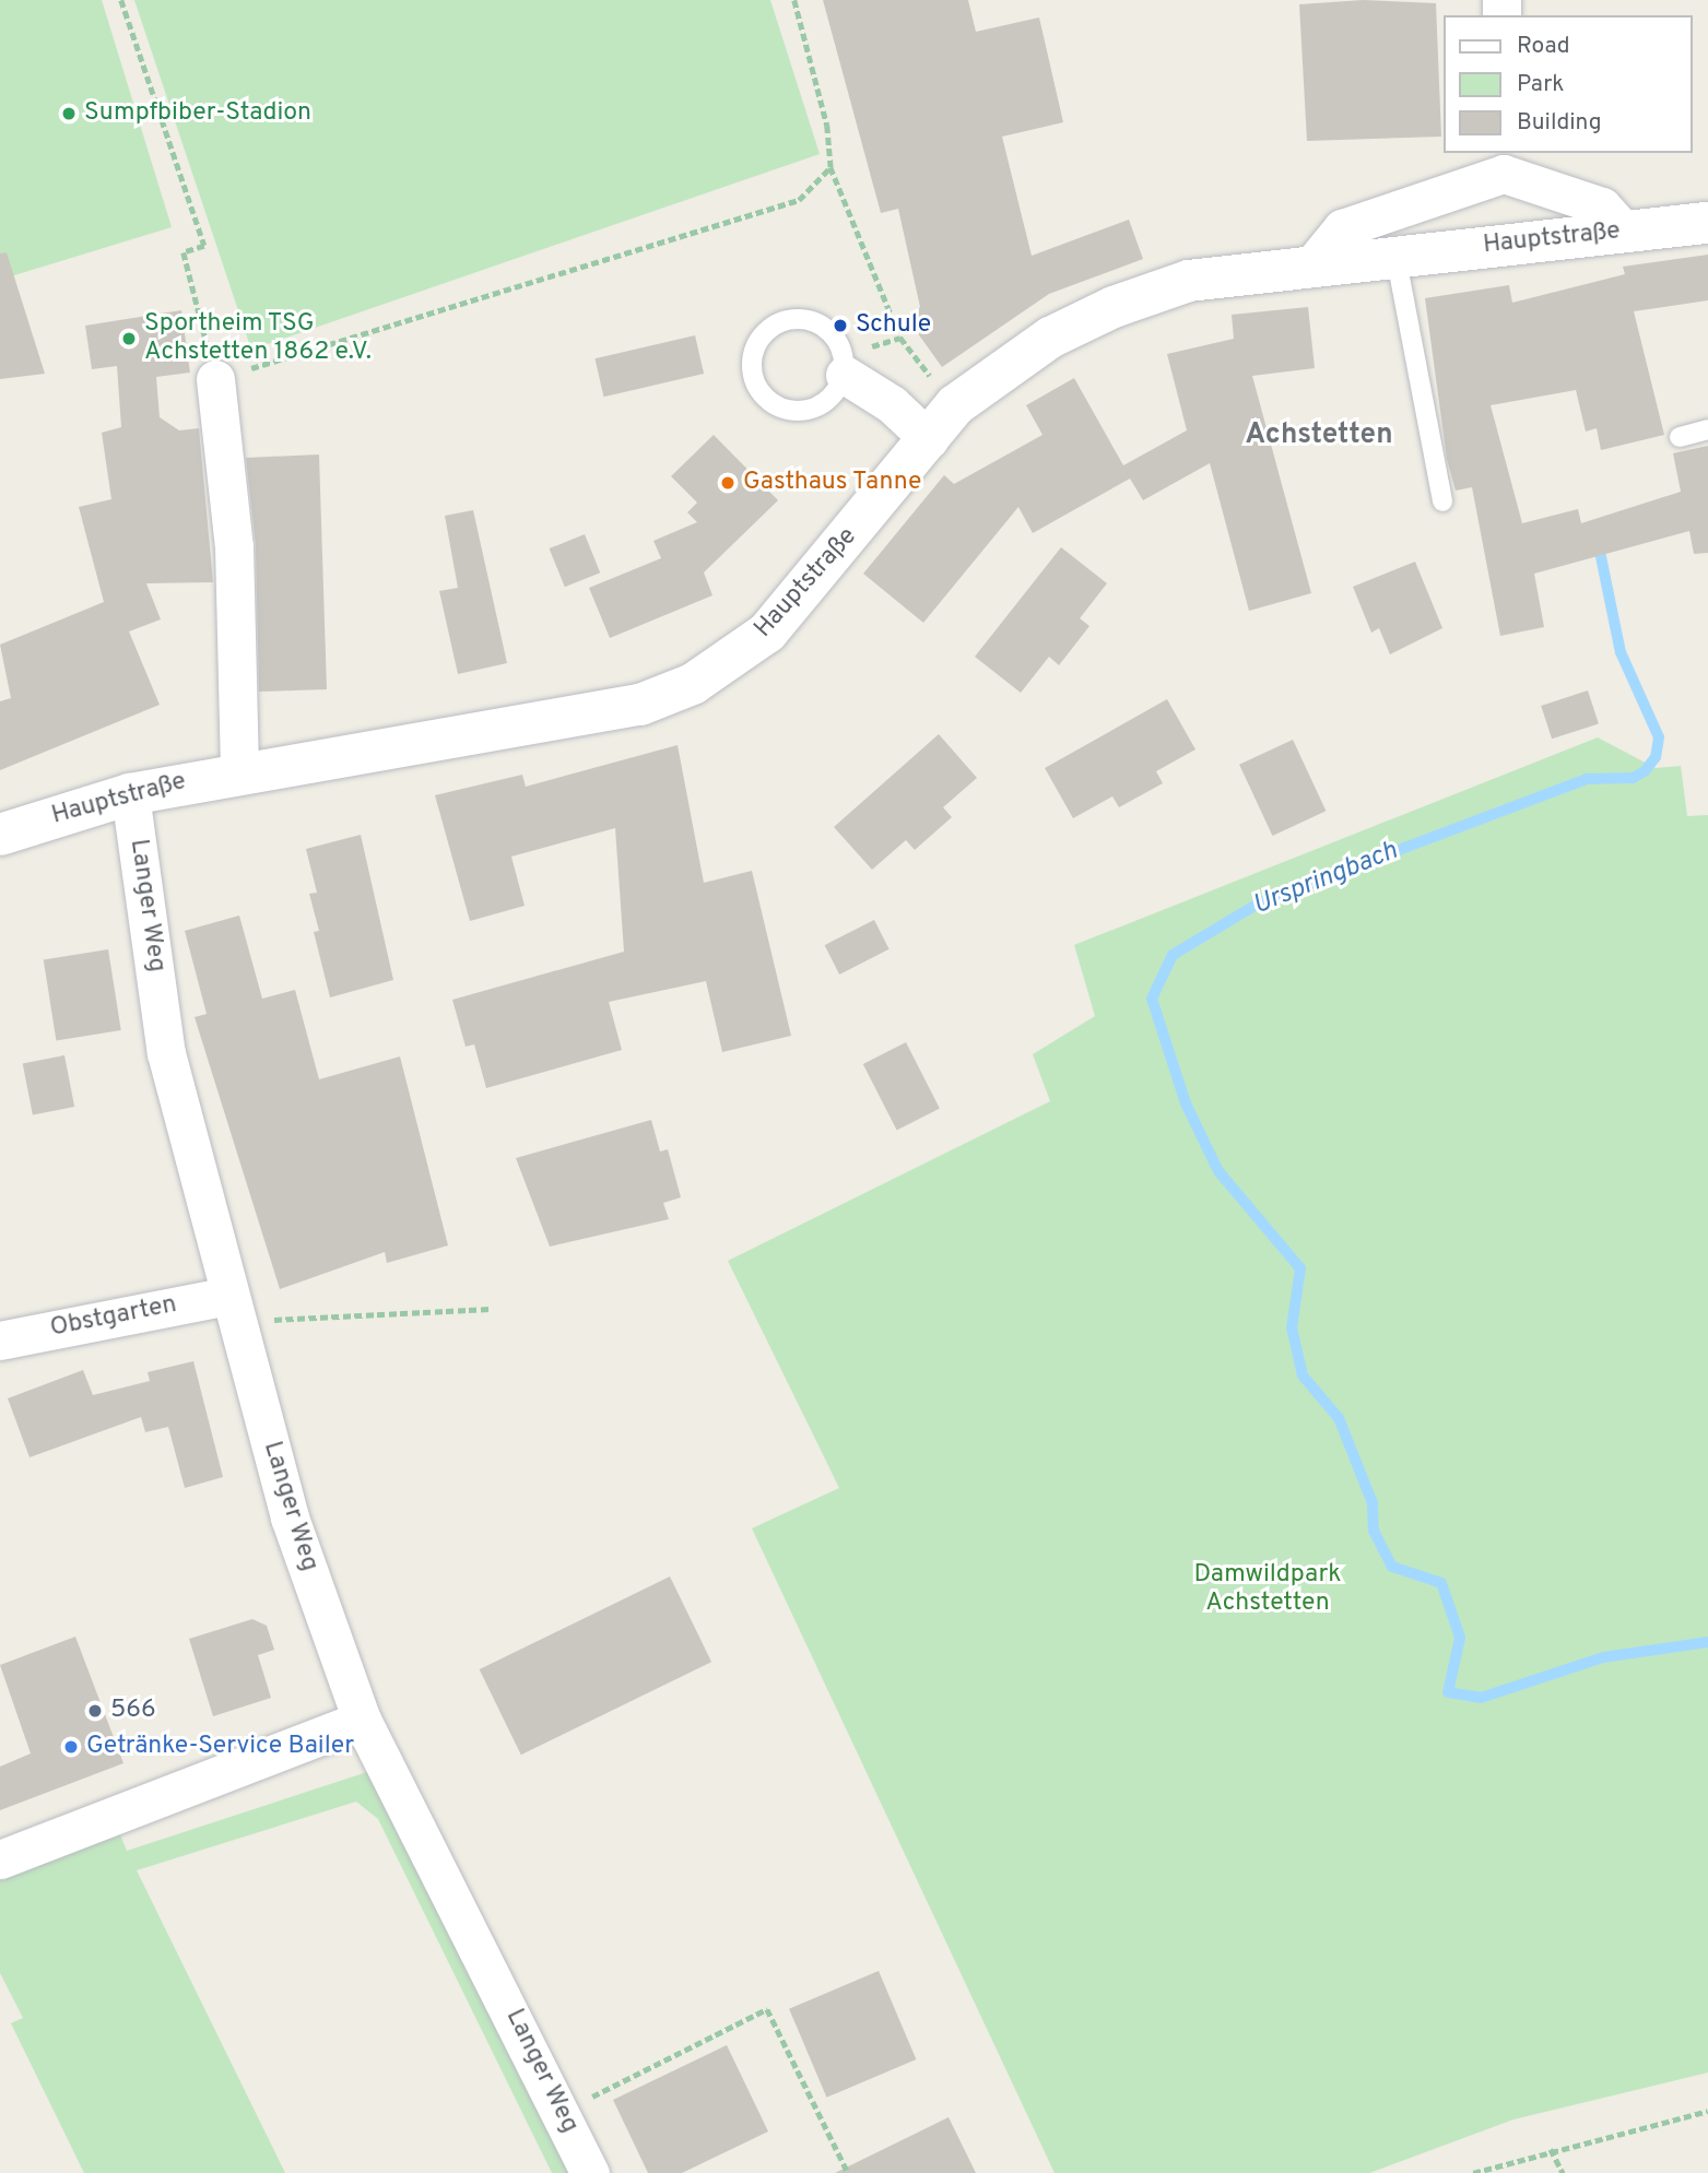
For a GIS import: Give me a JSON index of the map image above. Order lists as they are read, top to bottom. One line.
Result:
{"streets":{"street":["Hauptstraße","Langer Weg","Obstgarten"]},"crossings":[["Hauptstraße","Langer Weg"],["Langer Weg","Obstgarten"]],"districts":["Achstetten"],"water":["Urspringbach"],"parks":["Damwildpark Achstetten"],"places":["Sumpfbiber-Stadion","Schule","Sportheim TSG Achstetten 1862 e.V.","Gasthaus Tanne","566","Getränke-Service Bailer"],"legend":["Road","Park","Building"]}
